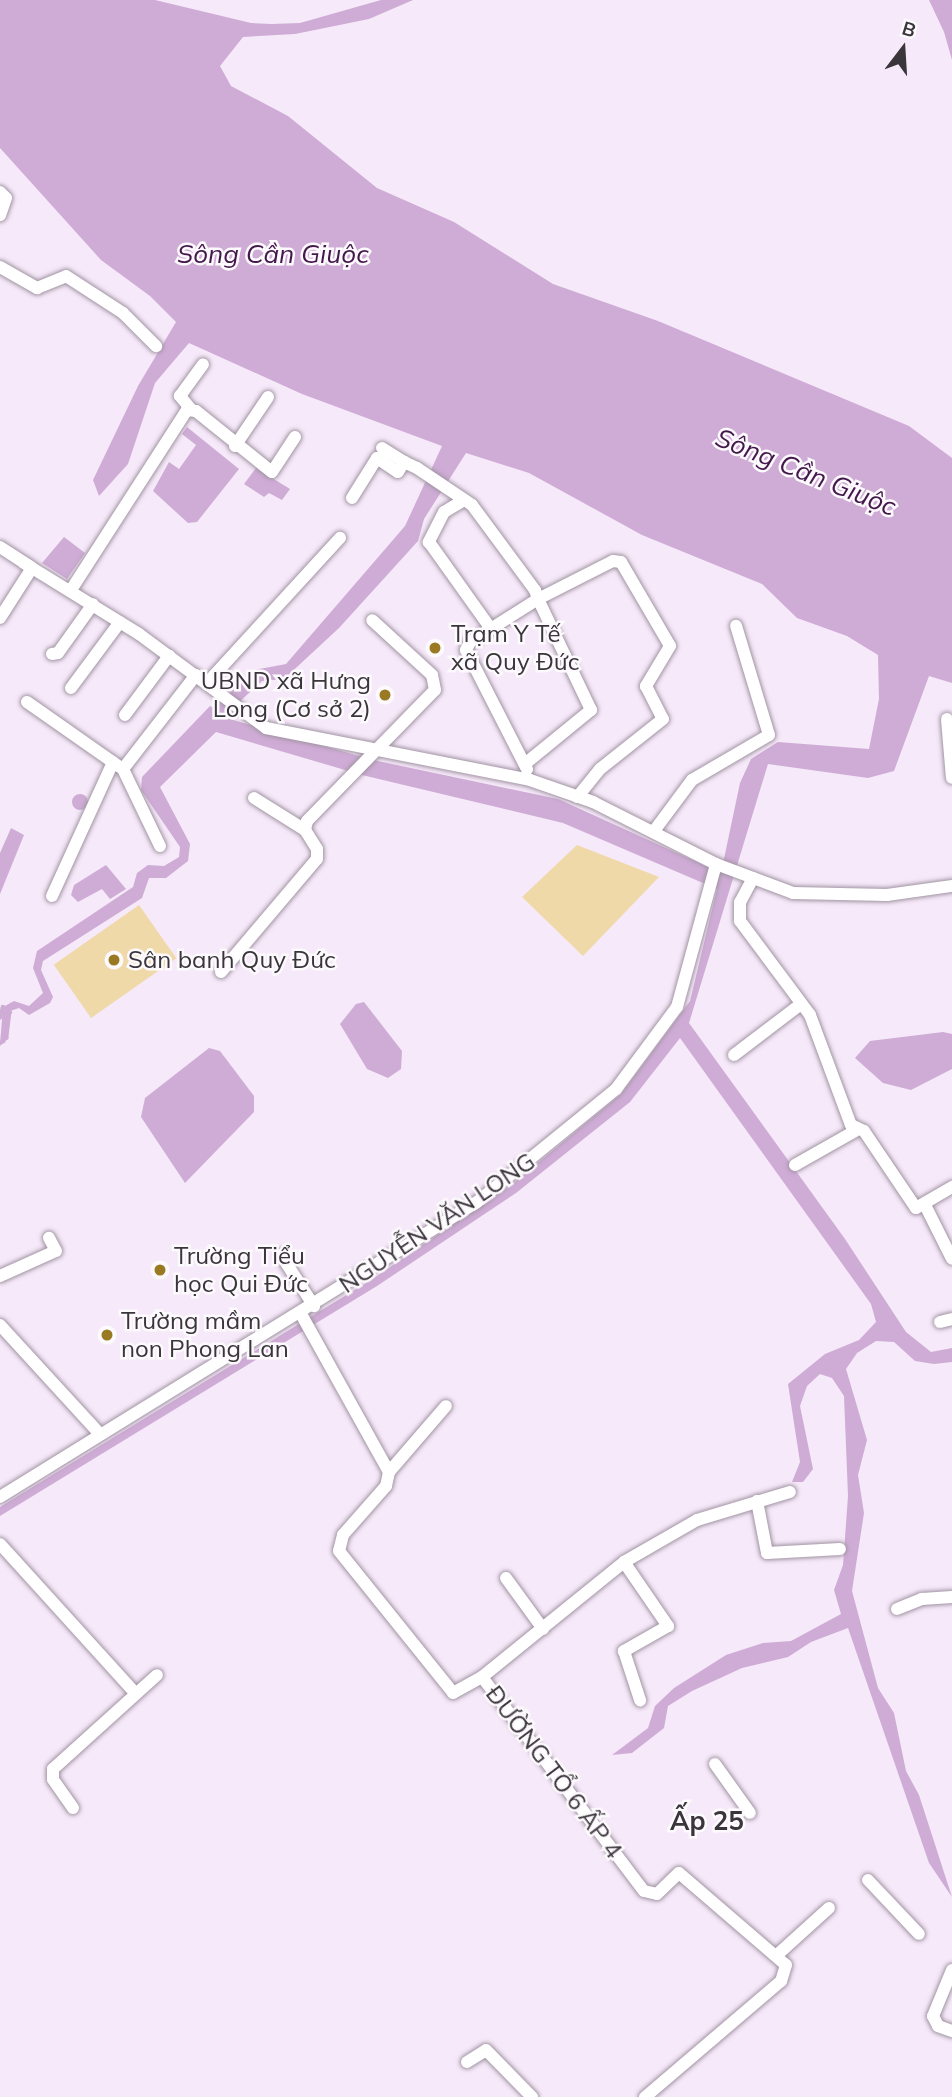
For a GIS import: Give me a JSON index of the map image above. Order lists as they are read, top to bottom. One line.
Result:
{"streets":{"street":["NGUYỄN VĂN LONG","ĐƯỜNG TỔ 6 ẤP 4"]},"districts":["Ấp 25"],"water":["Sông Cần Giuộc"],"places":["Trạm Y Tế xã Quy Đức","UBND xã Hưng Long (Cơ sở 2)","Sân banh Quy Đức","Trường Tiểu học Qui Đức","Trường mầm non Phong Lan"],"north":"top"}
